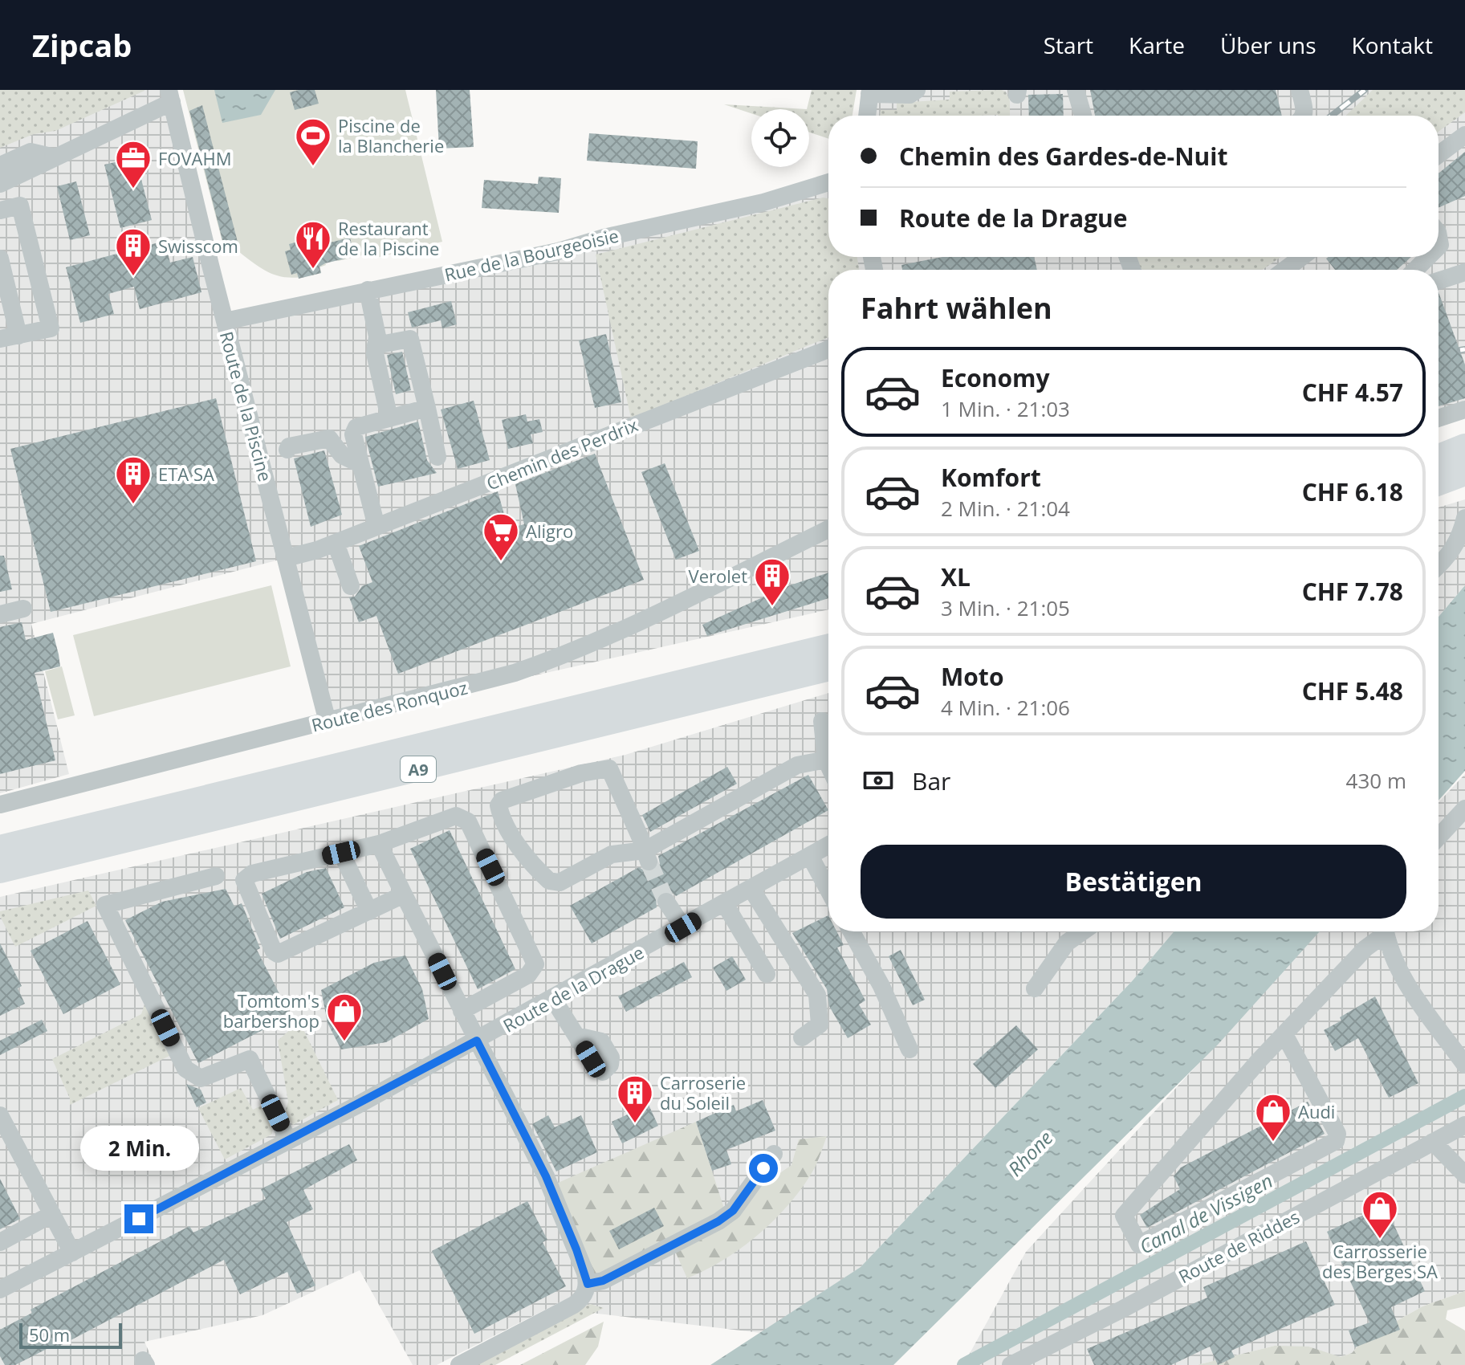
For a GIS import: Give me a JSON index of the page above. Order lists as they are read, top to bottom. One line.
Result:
{"streets":{"highway":["A9"],"street":["Rue de la Bourgeoisie","Route de la Piscine","Chemin des Perdrix","Route des Ronquoz","Route de la Drague","Route de Riddes"]},"crossings":[["Rue de la Bourgeoisie","Route de la Piscine"],["Route de la Piscine","Chemin des Perdrix"],["Route de la Piscine","Route des Ronquoz"]],"water":["Rhone","Canal de Vissigen"],"places":{"sports":["Piscine de la Blancherie"],"office":["FOVAHM"],"restaurant":["Restaurant de la Piscine"],"building":["Swisscom","ETA SA","Verolet","Carroserie du Soleil"],"supermarket":["Aligro"],"shop":["Tomtom's barbershop","Audi","Carrosserie des Berges SA"]},"scale_bar":"50 m","page":{"header":"Zipcab","nav":["Start","Karte","Über uns","Kontakt"],"banner":["Chemin des Gardes-de-Nuit","Route de la Drague"],"heading":"Fahrt wählen","list":[{"name":"Economy","note":"1 Min. · 21:03","value":"CHF 4.57"},{"name":"Komfort","note":"2 Min. · 21:04","value":"CHF 6.18"},{"name":"XL","note":"3 Min. · 21:05","value":"CHF 7.78"},{"name":"Moto","note":"4 Min. · 21:06","value":"CHF 5.48"}],"pay":["Bar","430 m"],"buttons":"Bestätigen","bubble":"2 Min.","scale":"50 m"}}
